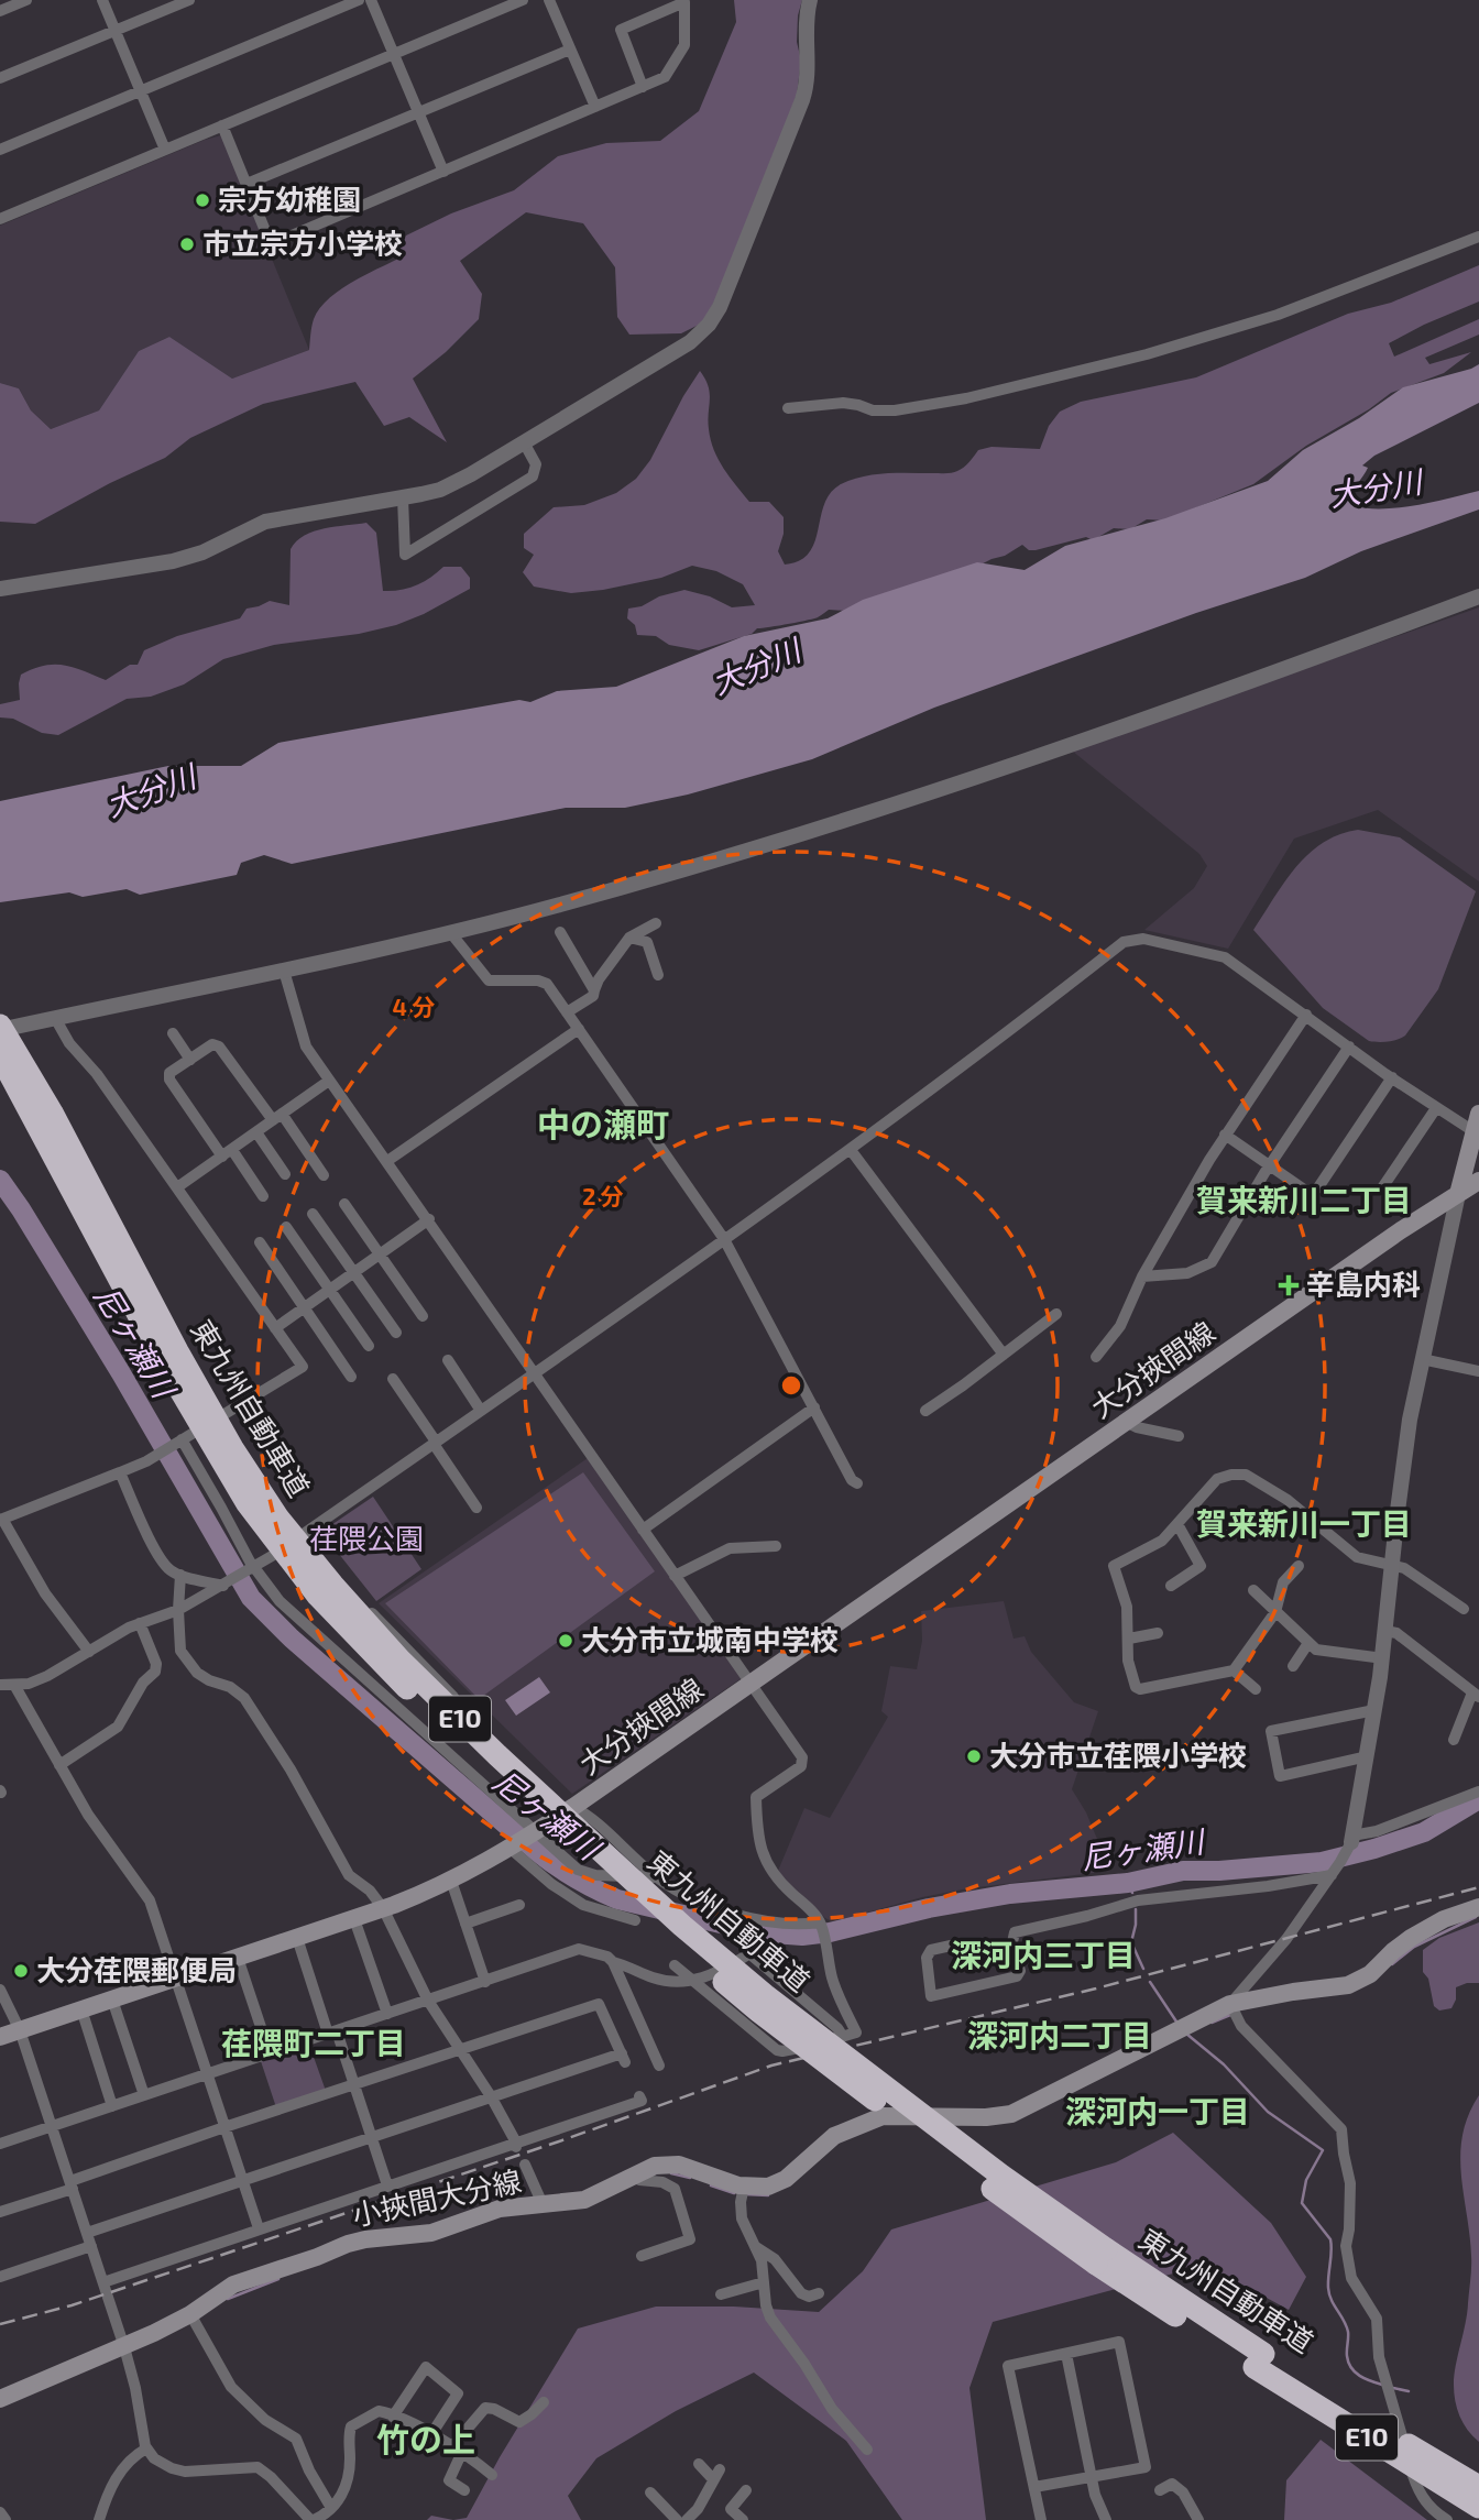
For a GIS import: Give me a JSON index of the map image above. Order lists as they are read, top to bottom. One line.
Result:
{"streets":{"highway":["東九州自動車道","E10"],"main road":["大分挾間線","小挾間大分線"]},"districts":["中の瀬町","賀来新川二丁目","賀来新川一丁目","深河内三丁目","深河内二丁目","荏隈町二丁目","深河内一丁目","竹の上"],"water":["大分川","尼ヶ瀬川"],"parks":["荏隈公園"],"places":{"other":["宗方幼稚園","市立宗方小学校","大分市立城南中学校","大分市立荏隈小学校","大分荏隈郵便局"],"health":["辛島内科"]},"rings":["4 分","2 分"]}
